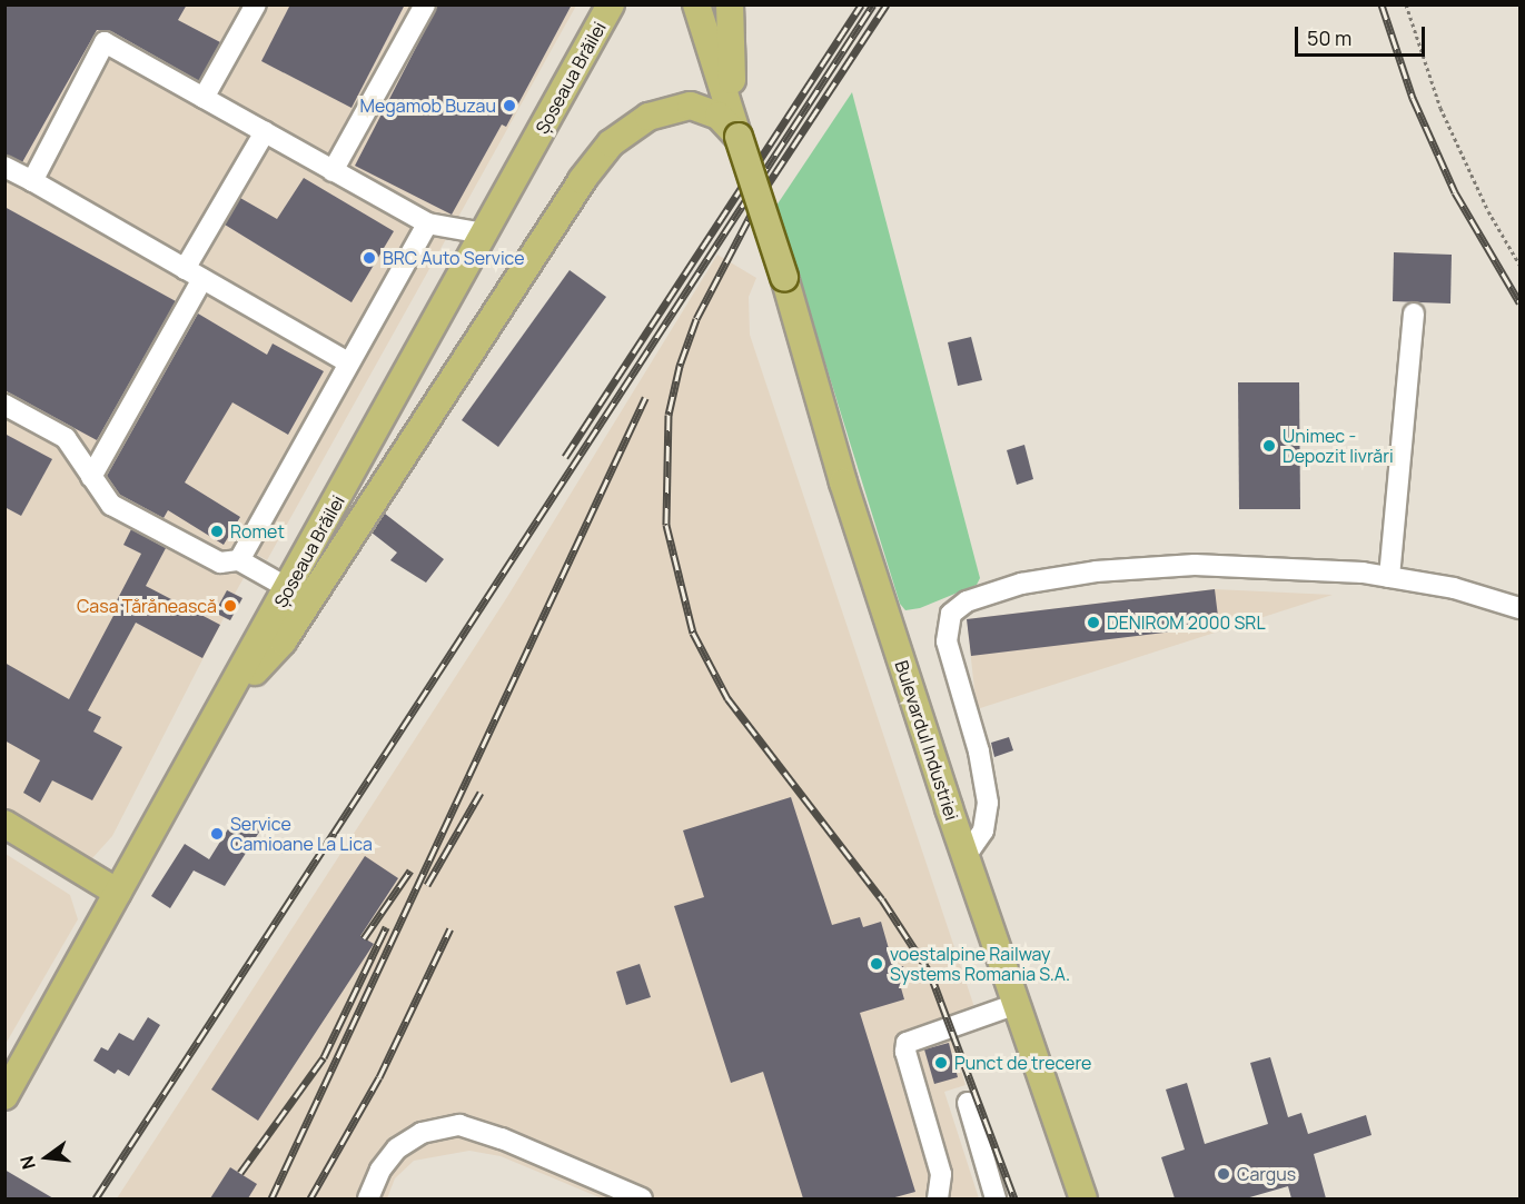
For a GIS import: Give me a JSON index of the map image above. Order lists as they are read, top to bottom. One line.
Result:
{"streets":{"main road":["Șoseaua Brăilei","Bulevardul Industriei"]},"places":["Megamob Buzau","BRC Auto Service","Unimec - Depozit livrări","Romet","Casa Tărănească","DENIROM 2000 SRL","Service Camioane La Lica","voestalpine Railway Systems Romania S.A.","Punct de trecere","Cargus"],"scale_bar":"50 m","north":"left"}
